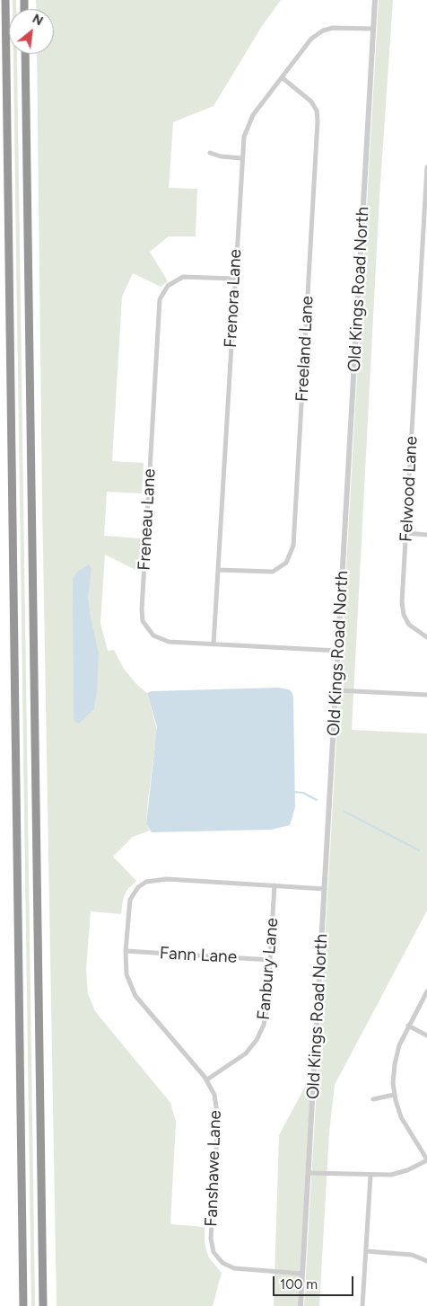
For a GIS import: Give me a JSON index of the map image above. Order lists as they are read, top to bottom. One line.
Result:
{"streets":{"street":["Old Kings Road North","Frenora Lane","Freeland Lane","Felwood Lane","Freneau Lane","Fann Lane","Fanbury Lane","Fanshawe Lane"]},"crossings":[["Old Kings Road North","Frenora Lane"],["Old Kings Road North","Freneau Lane"],["Old Kings Road North","Fanshawe Lane"],["Frenora Lane","Freeland Lane"],["Frenora Lane","Freneau Lane"],["Fann Lane","Fanbury Lane"],["Fann Lane","Fanshawe Lane"],["Fanbury Lane","Fanshawe Lane"]],"scale_bar":"100 m","north":"top right"}
